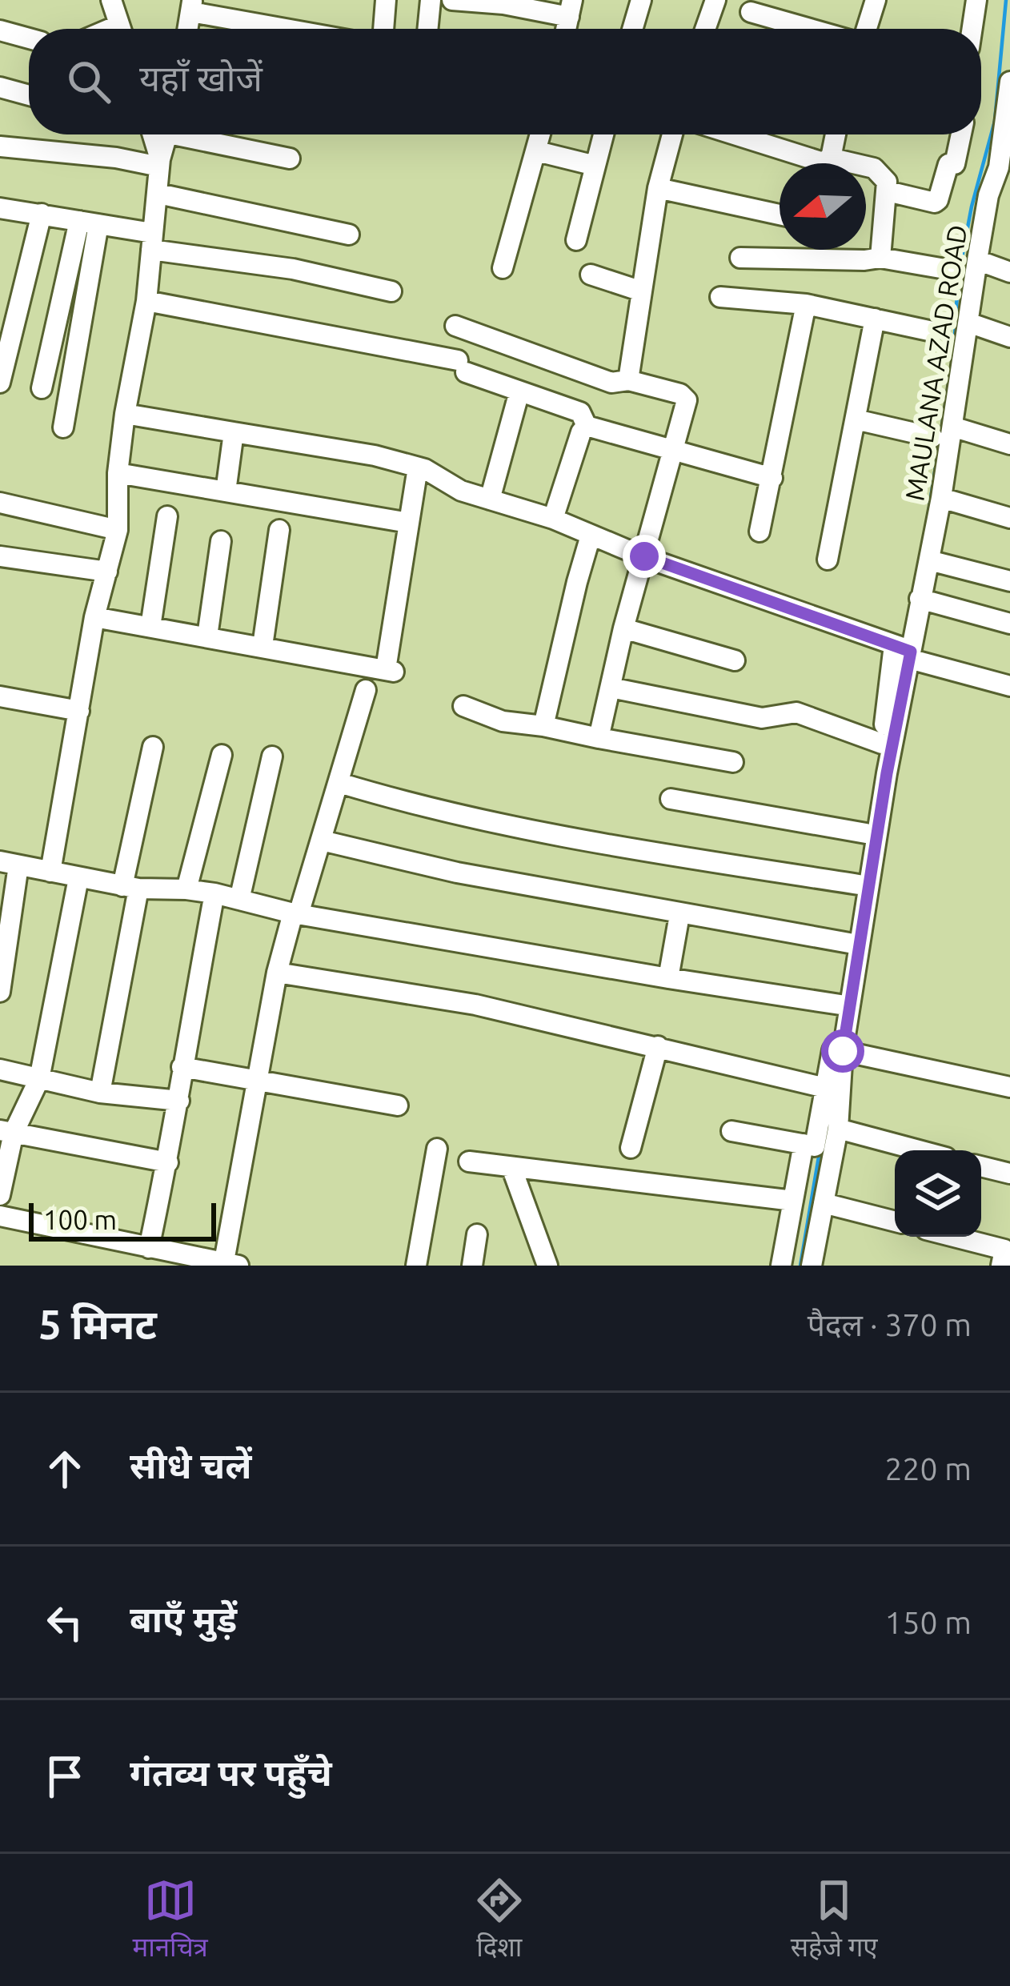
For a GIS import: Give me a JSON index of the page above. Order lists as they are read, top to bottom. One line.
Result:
{"streets":{"street":["MAULANA AZAD ROAD"]},"scale_bar":"100 m","north":"left","page":{"search":"यहाँ खोजें","scale":"100 m","heading":["5 मिनट","पैदल · 370 m"],"list":[["सीधे चलें","220 m"],["बाएँ मुड़ें","150 m"],"गंतव्य पर पहुँचे"],"nav":["मानचित्र","दिशा","सहेजे गए"]}}
